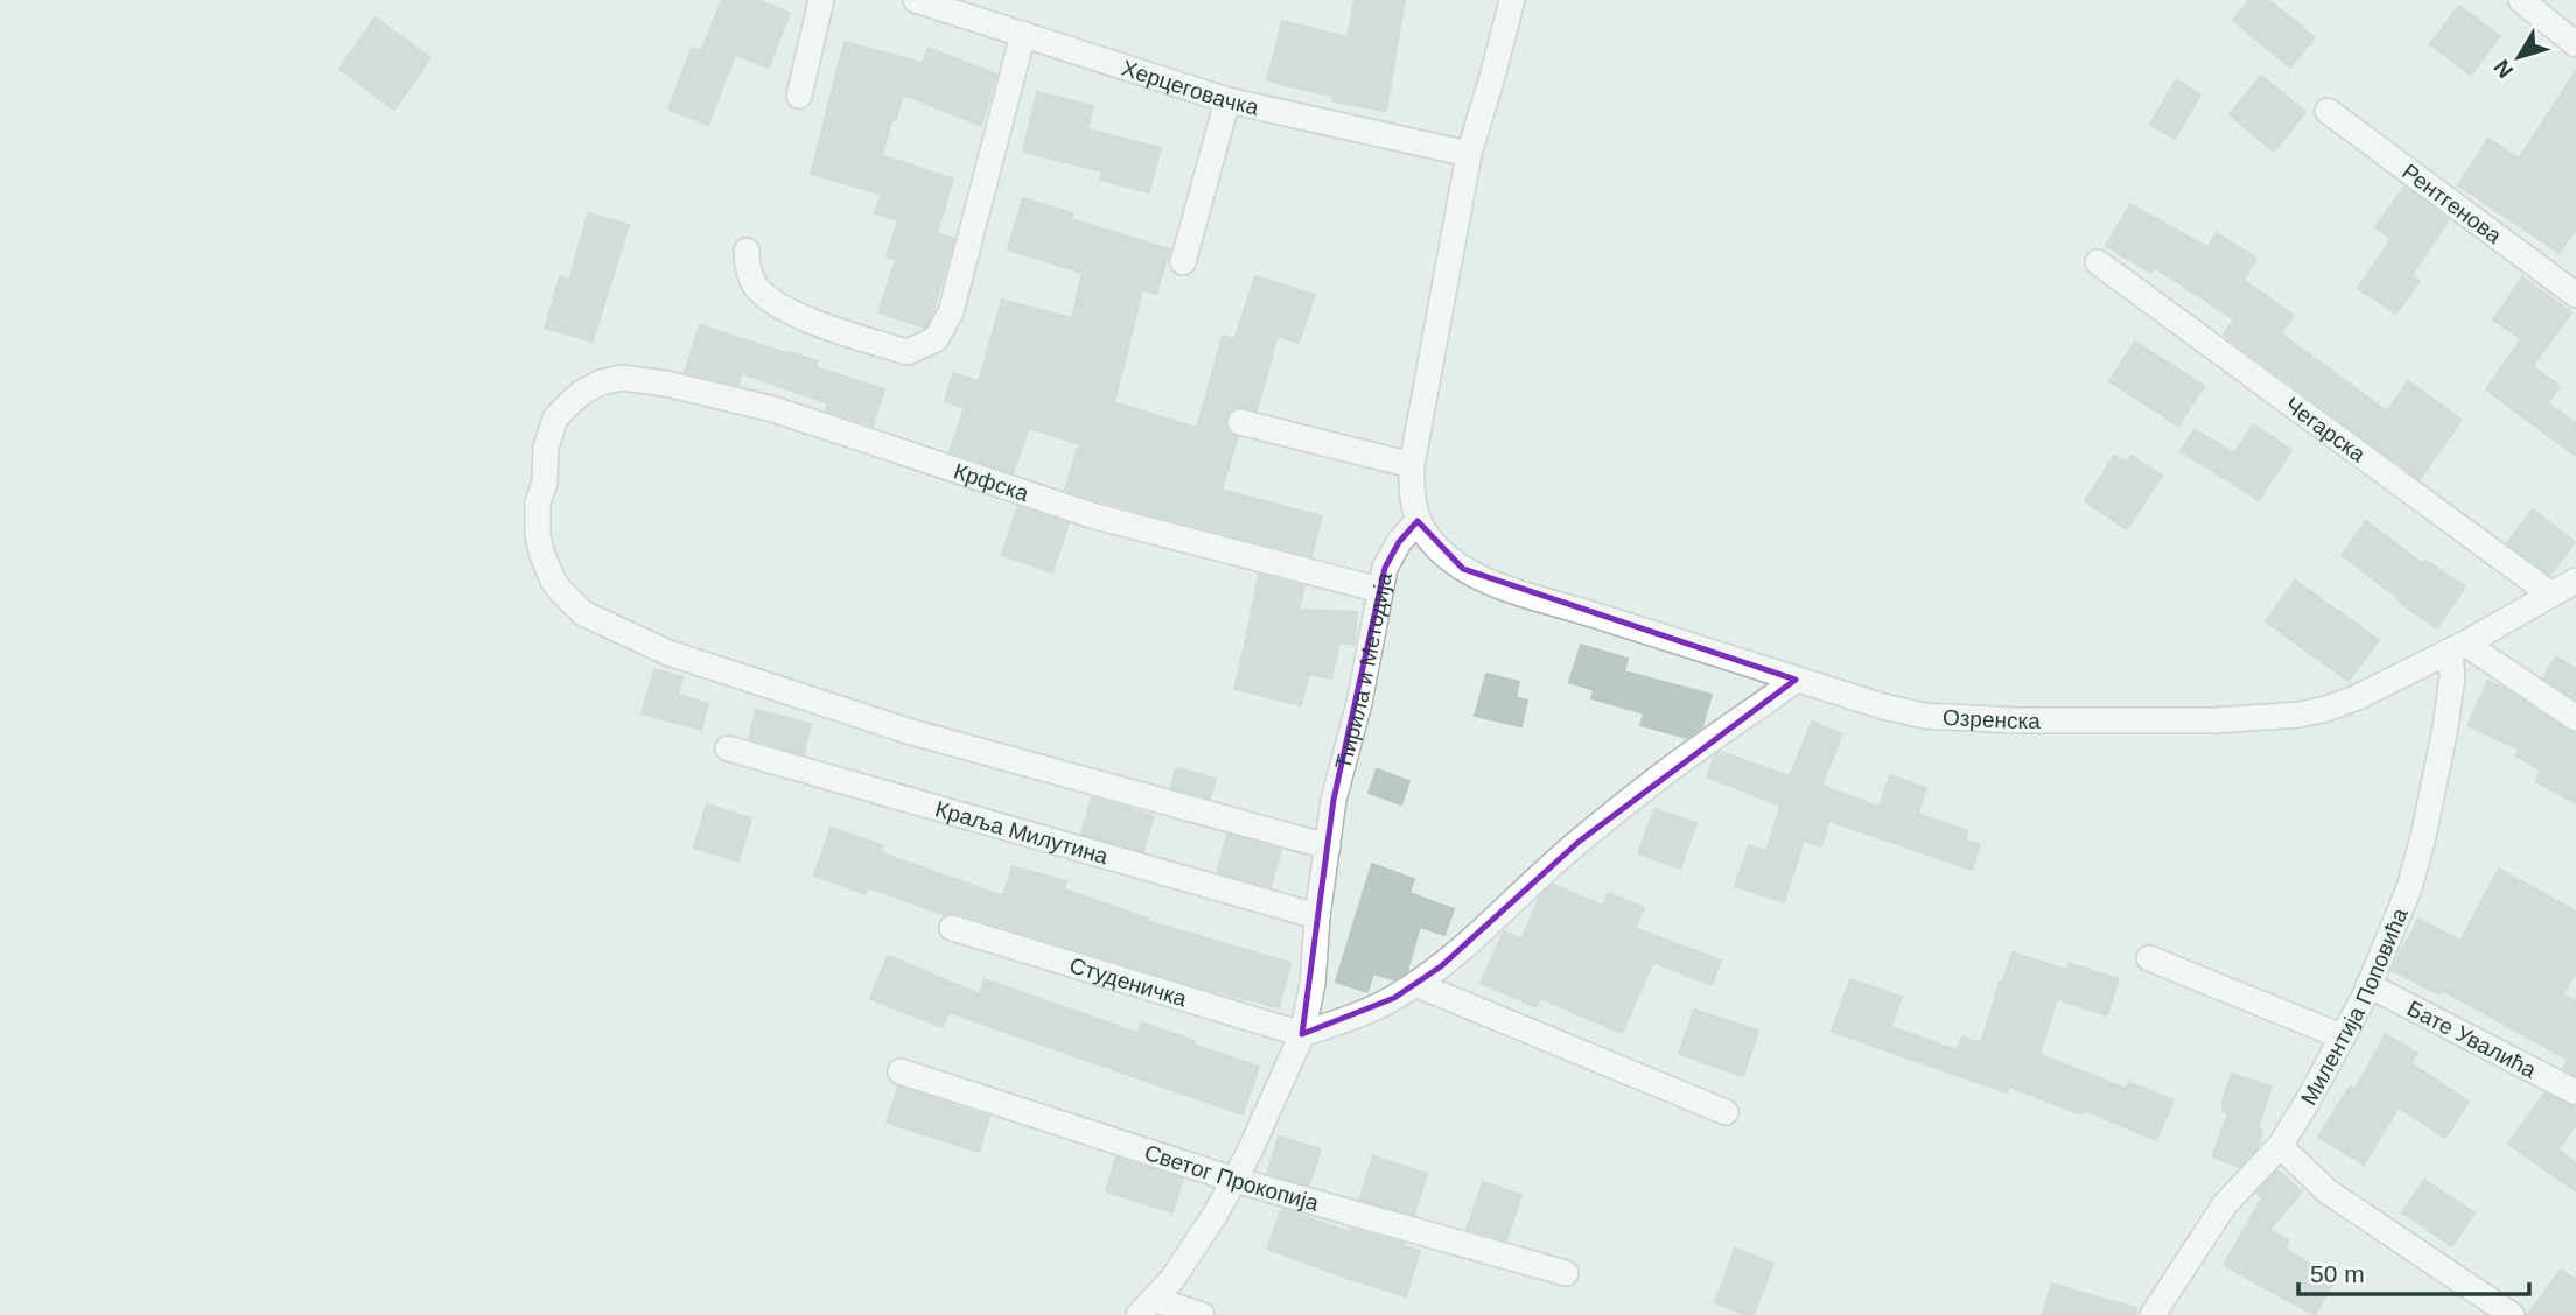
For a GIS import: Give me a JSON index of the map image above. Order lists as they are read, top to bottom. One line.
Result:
{"streets":{"street":["Херцеговачка","Рентгенова","Чегарска","Крфска","Ћирила и Методија","Озренска","Краља Милутина","Студеничка","Милентија Поповића","Бате Увалића","Светог Прокопија"]},"crossings":[["Чегарска","Озренска"],["Крфска","Ћирила и Методија"],["Ћирила и Методија","Озренска"],["Ћирила и Методија","Краља Милутина"],["Ћирила и Методија","Студеничка"],["Ћирила и Методија","Светог Прокопија"],["Озренска","Милентија Поповића"],["Милентија Поповића","Бате Увалића"]],"scale_bar":"50 m","north":"bottom left"}
